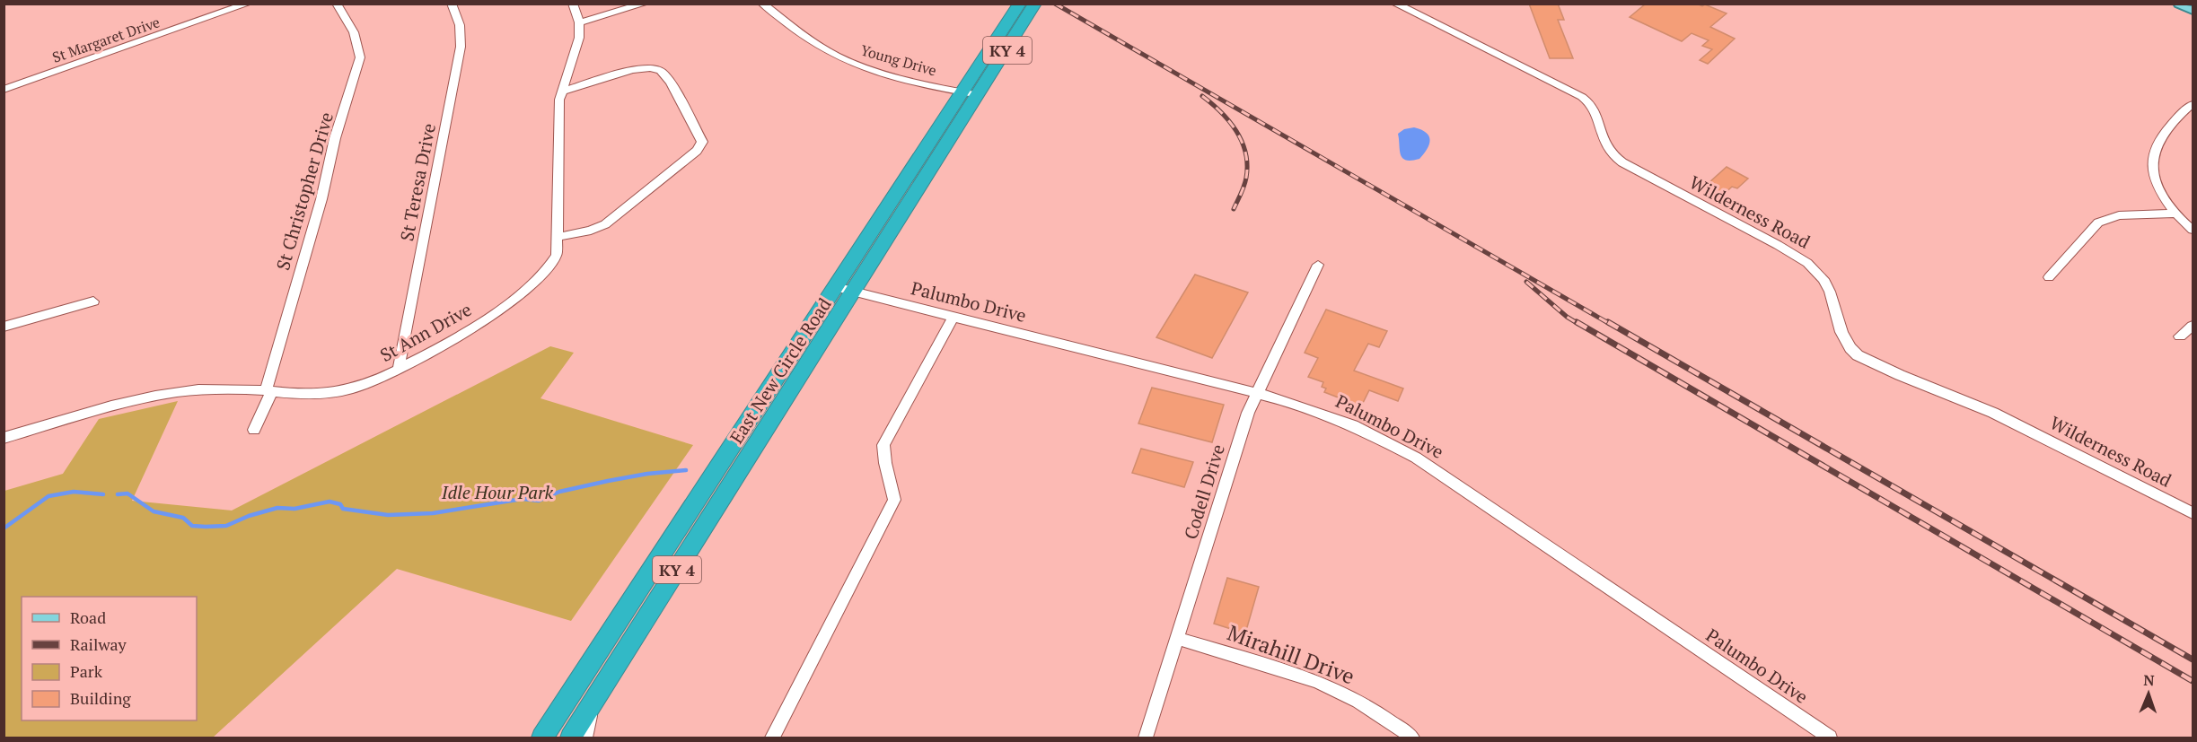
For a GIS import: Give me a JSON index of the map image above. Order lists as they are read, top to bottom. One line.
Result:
{"streets":{"highway":["KY 4","East New Circle Road"],"street":["St Margaret Drive","Young Drive","St Teresa Drive","St Christopher Drive","Wilderness Road","Palumbo Drive","St Ann Drive","Codell Drive","Mirahill Drive"]},"crossings":[["Young Drive","East New Circle Road"],["St Teresa Drive","St Ann Drive"],["St Christopher Drive","St Ann Drive"],["Palumbo Drive","East New Circle Road"],["Palumbo Drive","Codell Drive"],["Codell Drive","Mirahill Drive"]],"parks":["Idle Hour Park"],"legend":["Road","Railway","Park","Building"],"north":"top"}
